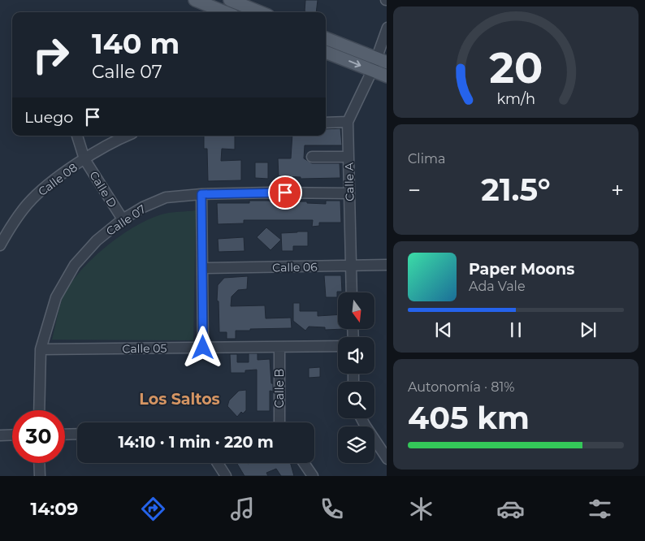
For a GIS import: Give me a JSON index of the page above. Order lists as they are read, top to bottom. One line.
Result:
{"streets":{"street":["Calle 08","Calle A","Calle D","Calle 07","Calle 06","Calle 05","Calle B"]},"crossings":[["Calle 08","Calle D"],["Calle A","Calle 07"],["Calle A","Calle 06"],["Calle D","Calle 07"],["Calle 07","Calle 05"],["Calle 05","Calle B"]],"districts":["Los Saltos"],"north":"bottom","page":{"turn":["140 m","Calle 07"],"then":"Luego","tile":["Clima",["Autonomía · 81%","405 km"]],"heat":["−","21.5°","+"],"song":["Paper Moons","Ada Vale"],"limit":"30","trip":"14:10 · 1 min · 220 m","tabs":"14:09","gauge":["20","km/h"]}}
